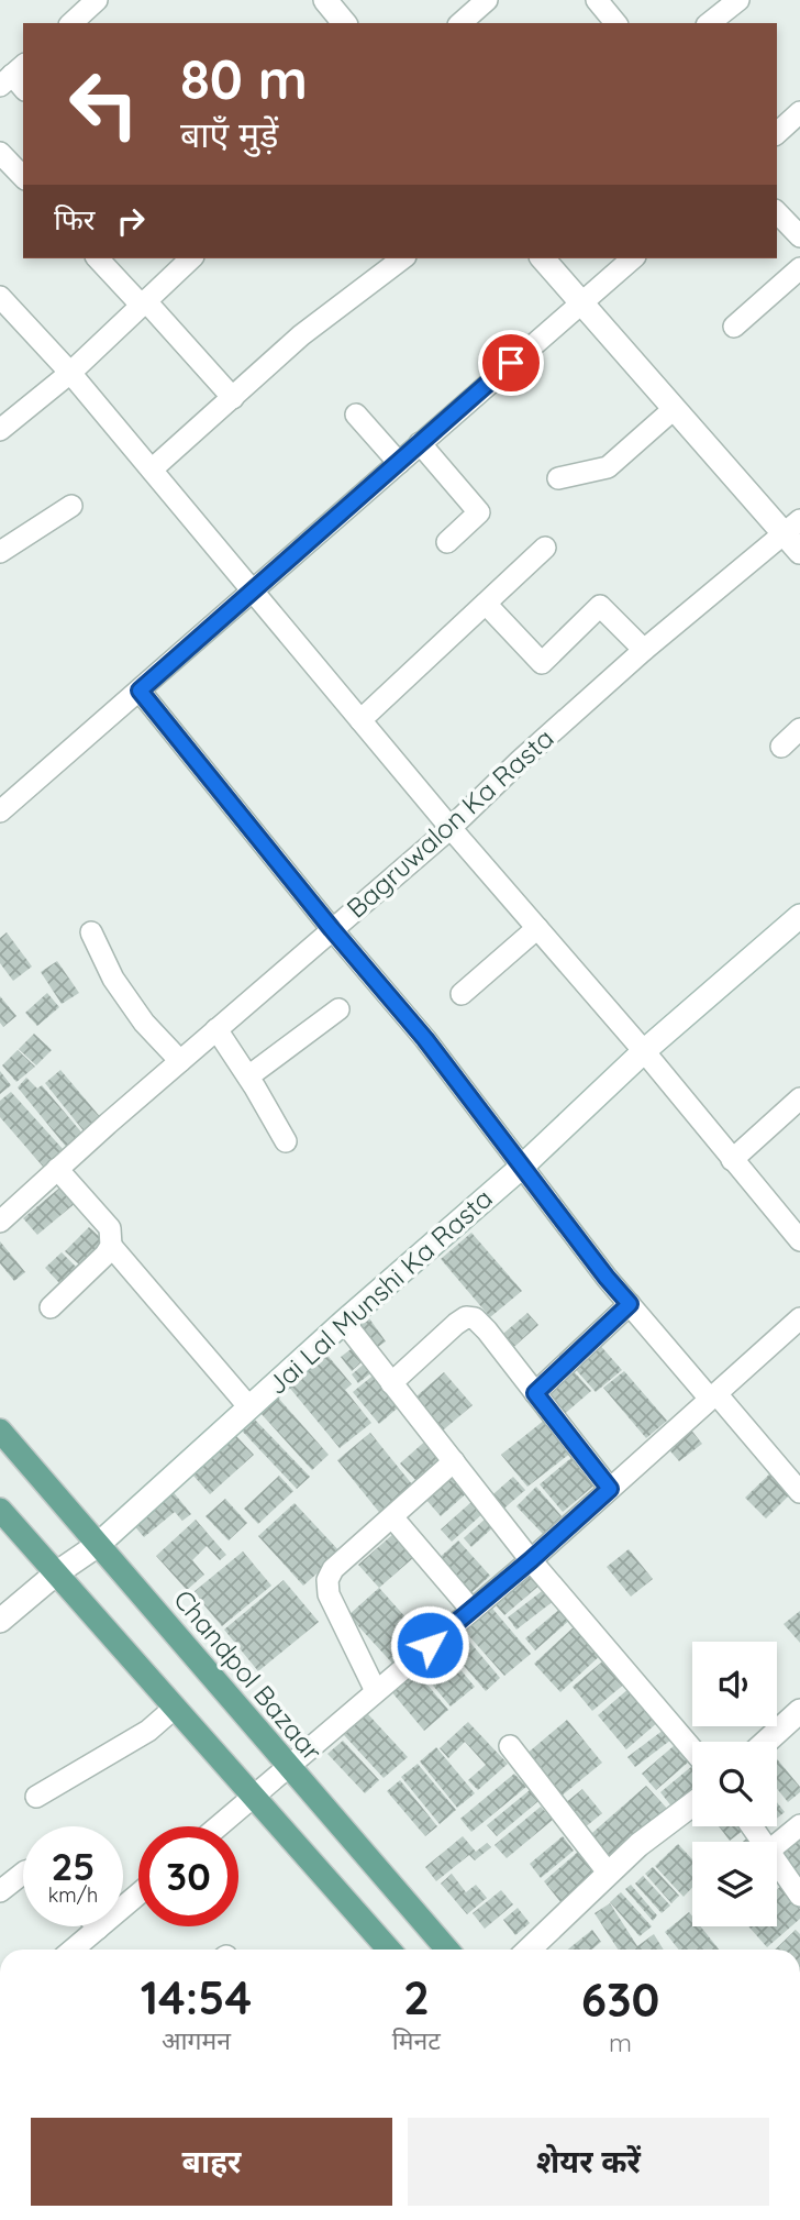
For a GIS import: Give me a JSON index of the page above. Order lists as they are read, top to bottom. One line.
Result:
{"streets":{"main road":["Jai Lal Munshi Ka Rasta","Chandpol Bazaar"],"street":["Bagruwalon Ka Rasta"]},"crossings":[["Jai Lal Munshi Ka Rasta","Chandpol Bazaar"]],"page":{"turn":["80 m","बाएँ मुड़ें"],"then":"फिर","speed":"25 km/h","limit":"30","eta":["14:54","आगमन","2","मिनट","630","m"],"buttons":["बाहर","शेयर करें"]}}
